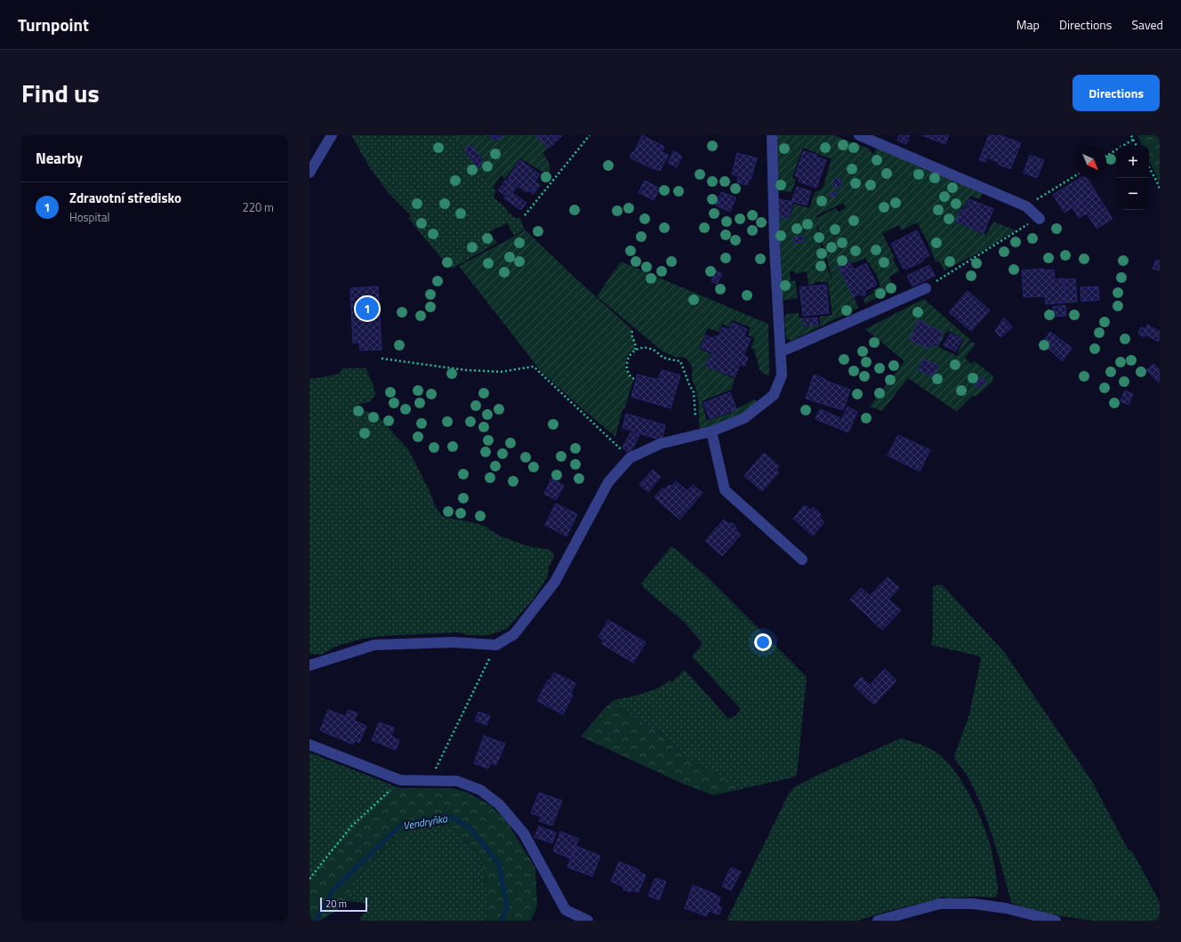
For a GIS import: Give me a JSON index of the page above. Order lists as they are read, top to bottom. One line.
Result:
{"water":["Vendryňka"],"scale_bar":"20 m","north":"bottom right","page":{"header":"Turnpoint","nav":["Map","Directions","Saved"],"title":"Find us","buttons":"Directions","heading":"Nearby","map_buttons":["+","−"],"list":[{"mark":"1","name":"Zdravotní středisko","note":"Hospital","value":"220 m"}],"pins":"1","scale":"20 m"}}
